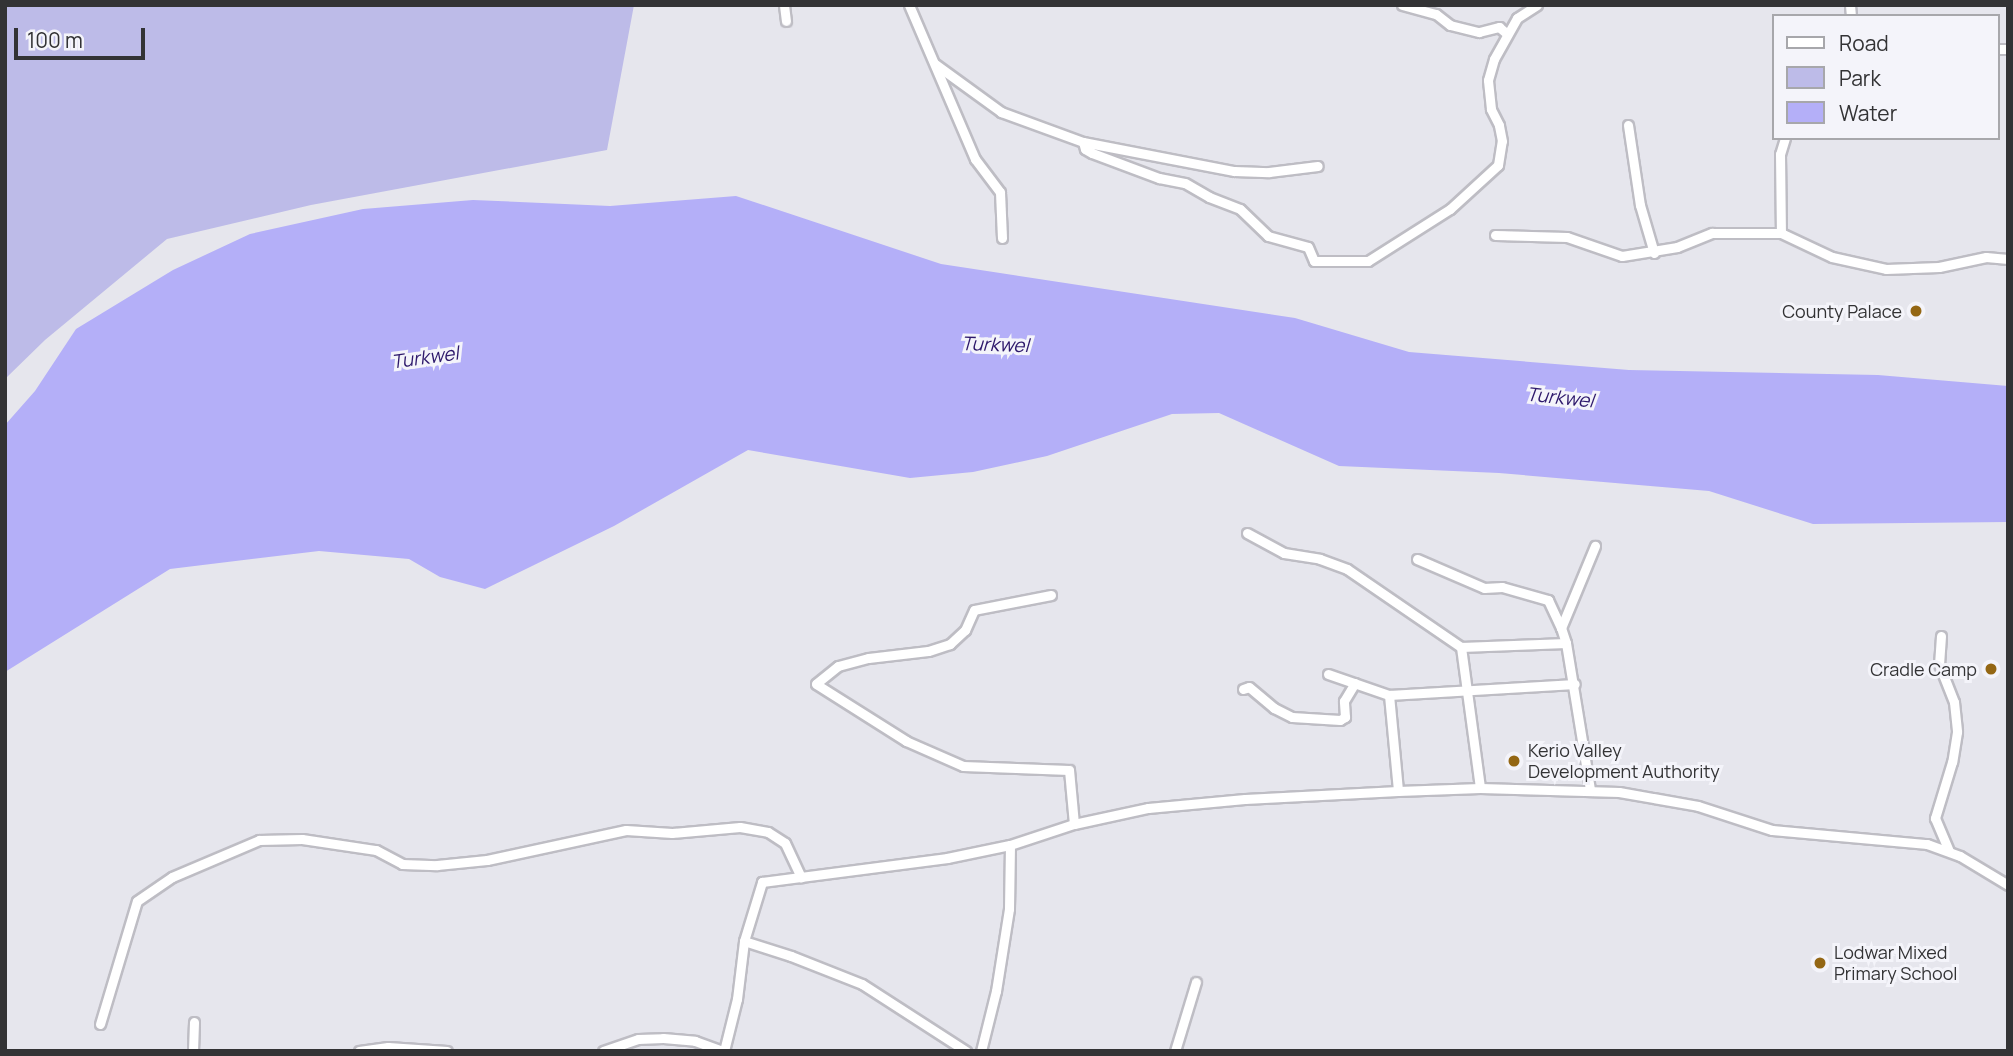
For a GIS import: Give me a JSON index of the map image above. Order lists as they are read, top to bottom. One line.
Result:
{"water":["Turkwel"],"places":["County Palace","Cradle Camp","Kerio Valley Development Authority","Lodwar Mixed Primary School"],"legend":["Road","Park","Water"],"scale_bar":"100 m"}
